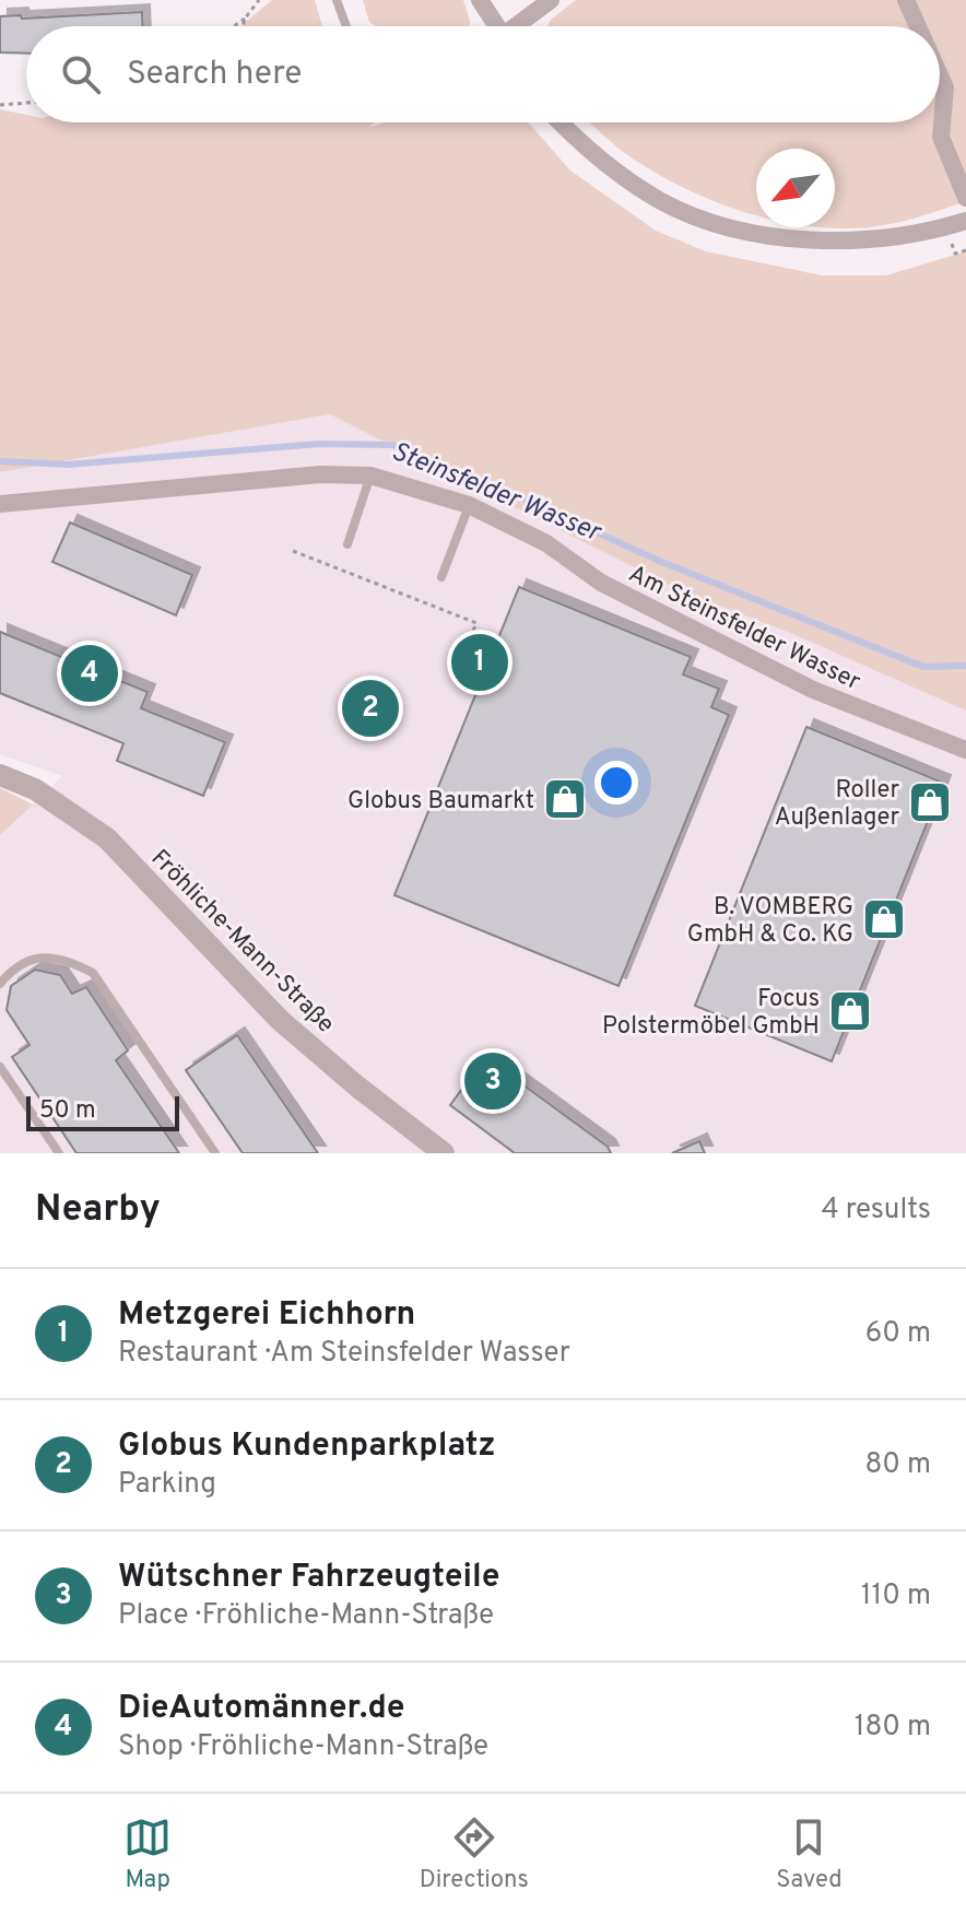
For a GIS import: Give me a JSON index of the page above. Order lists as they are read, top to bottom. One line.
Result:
{"streets":{"street":["Am Steinsfelder Wasser","Fröhliche-Mann-Straße"]},"water":["Steinsfelder Wasser"],"places":{"shop":["Globus Baumarkt","Roller Außenlager","B. VOMBERG GmbH & Co. KG","Focus Polstermöbel GmbH"]},"scale_bar":"50 m","north":"bottom left","page":{"search":"Search here","pins":["1","4","2","3"],"scale":"50 m","heading":["Nearby","4 results"],"list":[{"mark":"1","name":"Metzgerei Eichhorn","note":"Restaurant · Am Steinsfelder Wasser","value":"60 m"},{"mark":"2","name":"Globus Kundenparkplatz","note":"Parking","value":"80 m"},{"mark":"3","name":"Wütschner Fahrzeugteile","note":"Place · Fröhliche-Mann-Straße","value":"110 m"},{"mark":"4","name":"DieAutomänner.de","note":"Shop · Fröhliche-Mann-Straße","value":"180 m"}],"nav":["Map","Directions","Saved"]}}
